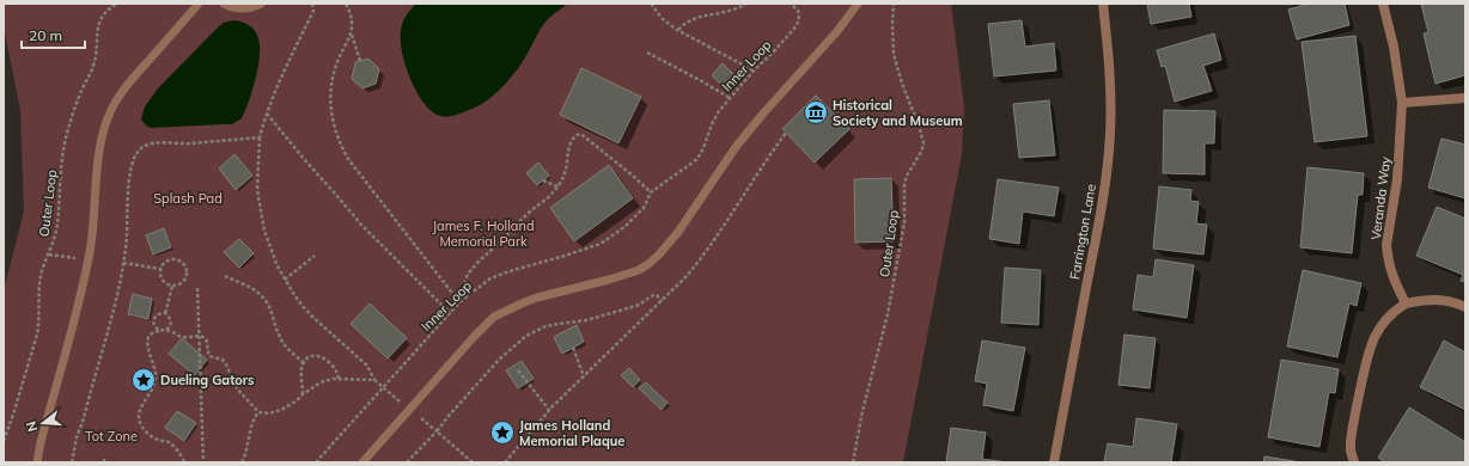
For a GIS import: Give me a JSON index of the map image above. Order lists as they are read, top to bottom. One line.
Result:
{"streets":{"street":["Veranda Way","Farrington Lane"],"path":["Inner Loop","Outer Loop"]},"parks":["Splash Pad","James F. Holland Memorial Park","Tot Zone"],"places":{"museum":["Historical Society and Museum"],"place":["Dueling Gators","James Holland Memorial Plaque"]},"scale_bar":"20 m","north":"left"}
